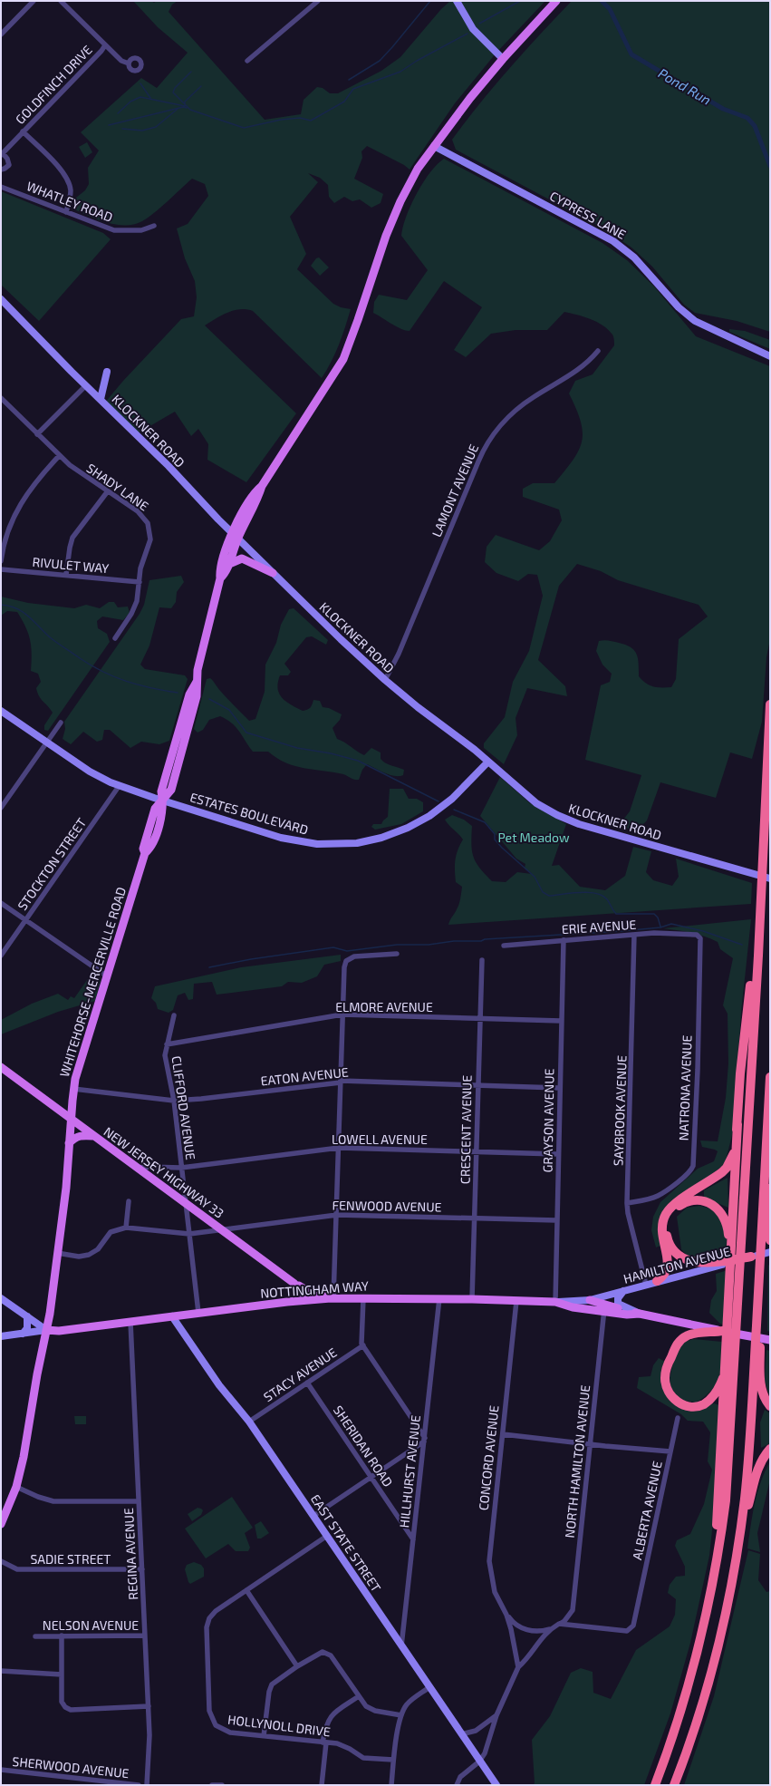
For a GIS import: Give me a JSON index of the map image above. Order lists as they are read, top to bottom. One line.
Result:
{"streets":{"main road":["WHITEHORSE-MERCERVILLE ROAD","NEW JERSEY HIGHWAY 33","NOTTINGHAM WAY"],"street":["GOLDFINCH DRIVE","WHATLEY ROAD","CYPRESS LANE","KLOCKNER ROAD","SHADY LANE","LAMONT AVENUE","RIVULET WAY","ESTATES BOULEVARD","STOCKTON STREET","ERIE AVENUE","ELMORE AVENUE","EATON AVENUE","NATRONA AVENUE","CLIFFORD AVENUE","SAYBROOK AVENUE","GRAYSON AVENUE","CRESCENT AVENUE","LOWELL AVENUE","FENWOOD AVENUE","HAMILTON AVENUE","STACY AVENUE","SHERIDAN ROAD","CONCORD AVENUE","NORTH HAMILTON AVENUE","HILLHURST AVENUE","ALBERTA AVENUE","EAST STATE STREET","REGINA AVENUE","SADIE STREET","NELSON AVENUE","HOLLYNOLL DRIVE","SHERWOOD AVENUE"]},"crossings":[["KLOCKNER ROAD","LAMONT AVENUE"],["KLOCKNER ROAD","ESTATES BOULEVARD"],["SHADY LANE","RIVULET WAY"],["ESTATES BOULEVARD","STOCKTON STREET"],["ESTATES BOULEVARD","WHITEHORSE-MERCERVILLE ROAD"],["ERIE AVENUE","NATRONA AVENUE"],["ERIE AVENUE","SAYBROOK AVENUE"],["ERIE AVENUE","GRAYSON AVENUE"],["WHITEHORSE-MERCERVILLE ROAD","EATON AVENUE"],["WHITEHORSE-MERCERVILLE ROAD","NEW JERSEY HIGHWAY 33"],["WHITEHORSE-MERCERVILLE ROAD","FENWOOD AVENUE"],["WHITEHORSE-MERCERVILLE ROAD","NOTTINGHAM WAY"],["ELMORE AVENUE","CLIFFORD AVENUE"],["ELMORE AVENUE","GRAYSON AVENUE"],["ELMORE AVENUE","CRESCENT AVENUE"],["EATON AVENUE","CLIFFORD AVENUE"],["EATON AVENUE","GRAYSON AVENUE"],["EATON AVENUE","CRESCENT AVENUE"],["NATRONA AVENUE","SAYBROOK AVENUE"],["CLIFFORD AVENUE","LOWELL AVENUE"],["CLIFFORD AVENUE","NEW JERSEY HIGHWAY 33"],["CLIFFORD AVENUE","FENWOOD AVENUE"],["CLIFFORD AVENUE","NOTTINGHAM WAY"],["SAYBROOK AVENUE","HAMILTON AVENUE"],["GRAYSON AVENUE","LOWELL AVENUE"],["GRAYSON AVENUE","FENWOOD AVENUE"],["GRAYSON AVENUE","HAMILTON AVENUE"],["GRAYSON AVENUE","NOTTINGHAM WAY"],["CRESCENT AVENUE","LOWELL AVENUE"],["CRESCENT AVENUE","FENWOOD AVENUE"],["CRESCENT AVENUE","NOTTINGHAM WAY"],["LOWELL AVENUE","NEW JERSEY HIGHWAY 33"],["NEW JERSEY HIGHWAY 33","FENWOOD AVENUE"],["NEW JERSEY HIGHWAY 33","NOTTINGHAM WAY"],["HAMILTON AVENUE","NOTTINGHAM WAY"],["HAMILTON AVENUE","NORTH HAMILTON AVENUE"],["NOTTINGHAM WAY","CONCORD AVENUE"],["NOTTINGHAM WAY","NORTH HAMILTON AVENUE"],["NOTTINGHAM WAY","HILLHURST AVENUE"],["NOTTINGHAM WAY","EAST STATE STREET"],["NOTTINGHAM WAY","REGINA AVENUE"],["STACY AVENUE","SHERIDAN ROAD"],["STACY AVENUE","EAST STATE STREET"],["SHERIDAN ROAD","HILLHURST AVENUE"],["CONCORD AVENUE","NORTH HAMILTON AVENUE"],["NORTH HAMILTON AVENUE","ALBERTA AVENUE"],["HILLHURST AVENUE","EAST STATE STREET"],["EAST STATE STREET","HOLLYNOLL DRIVE"],["REGINA AVENUE","SADIE STREET"],["REGINA AVENUE","NELSON AVENUE"]],"water":["Pond Run"],"parks":["Pet Meadow"]}
